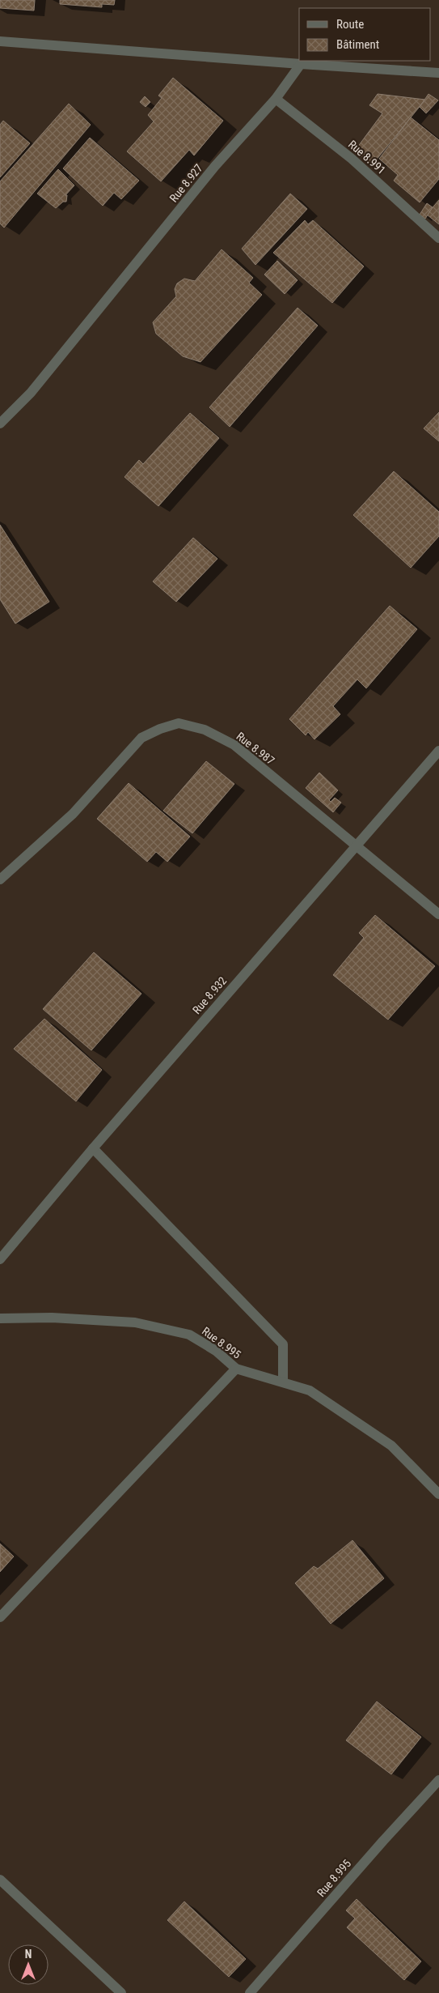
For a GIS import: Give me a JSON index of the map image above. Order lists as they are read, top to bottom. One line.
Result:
{"streets":{"street":["Rue 8.991","Rue 8.927","Rue 8.987","Rue 8.932","Rue 8.995"]},"crossings":[["Rue 8.991","Rue 8.927"],["Rue 8.987","Rue 8.932"]],"legend":["Route","Bâtiment"],"north":"top"}
